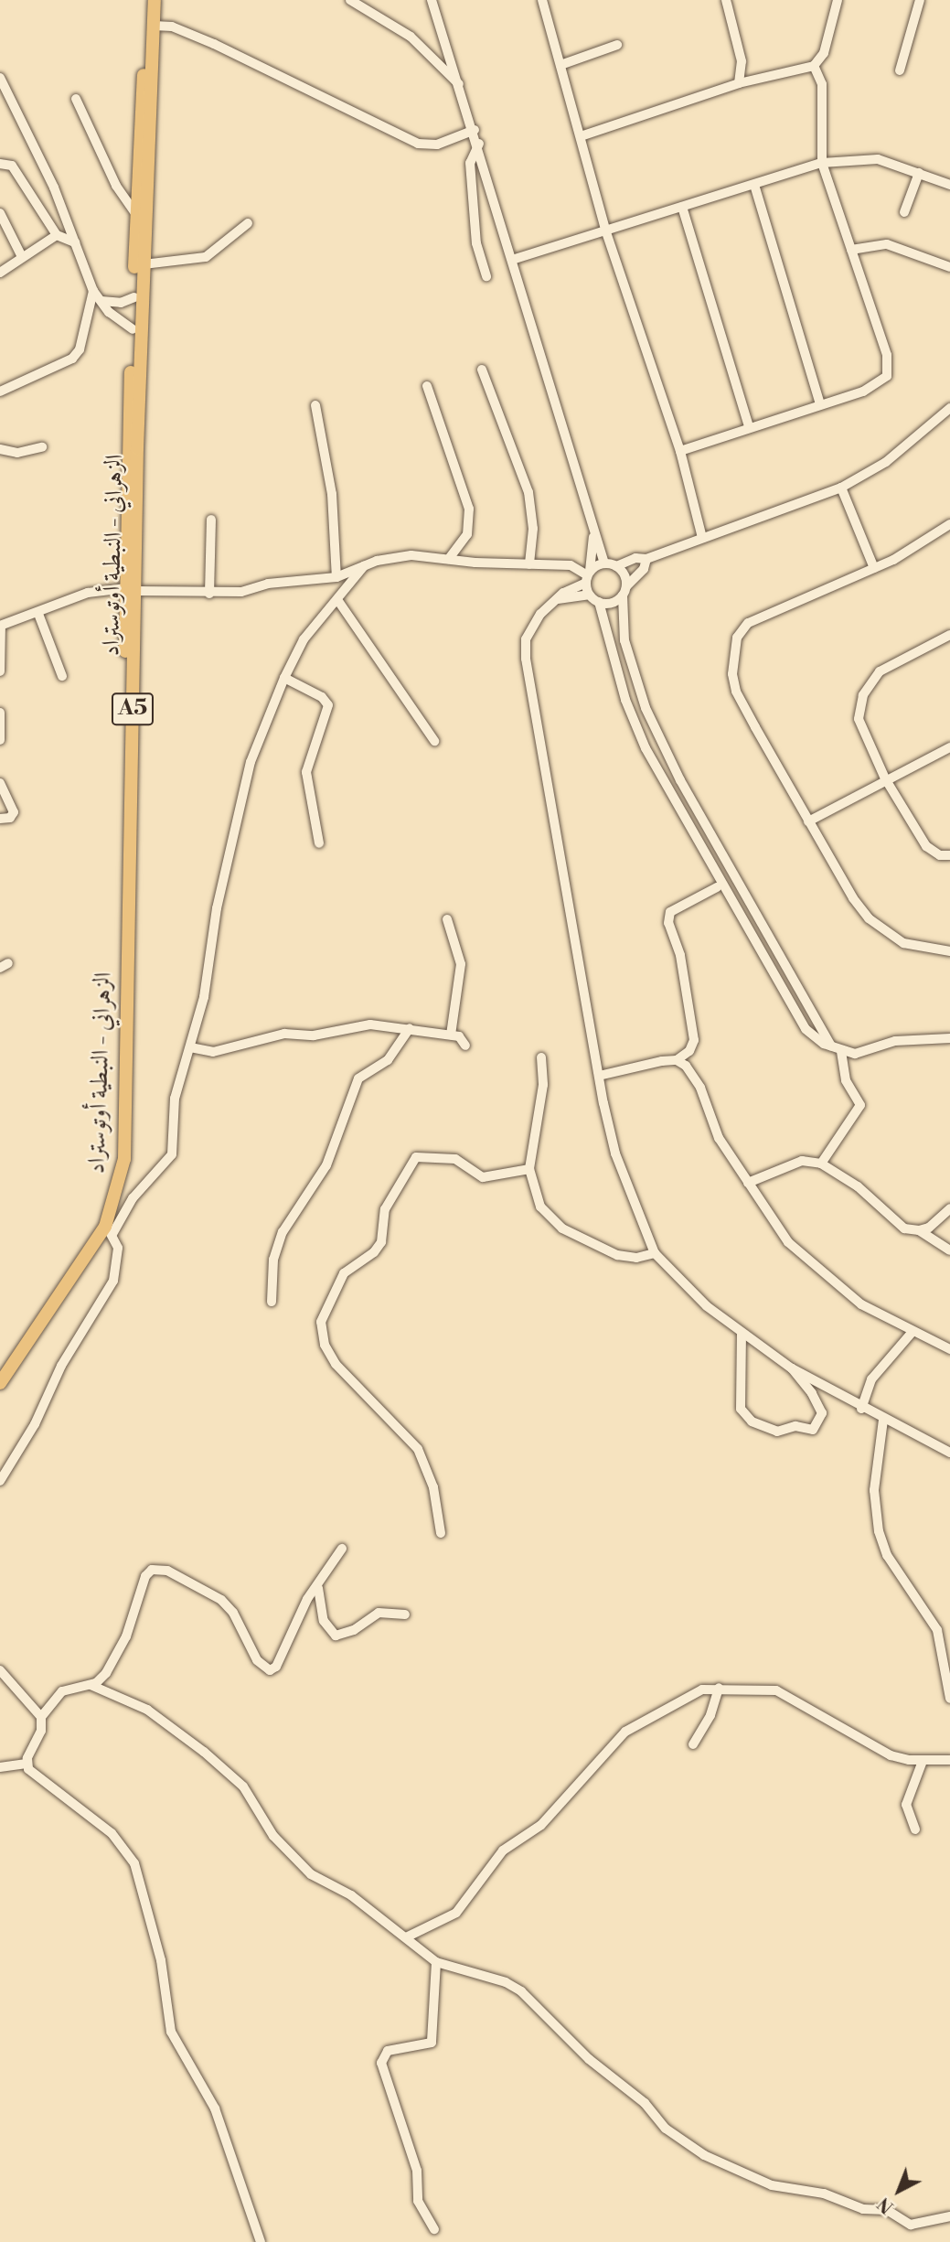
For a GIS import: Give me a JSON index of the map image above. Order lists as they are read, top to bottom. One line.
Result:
{"streets":{"highway":["الزهراني - النبطية أوتوستراد","A5"]},"north":"bottom left"}
